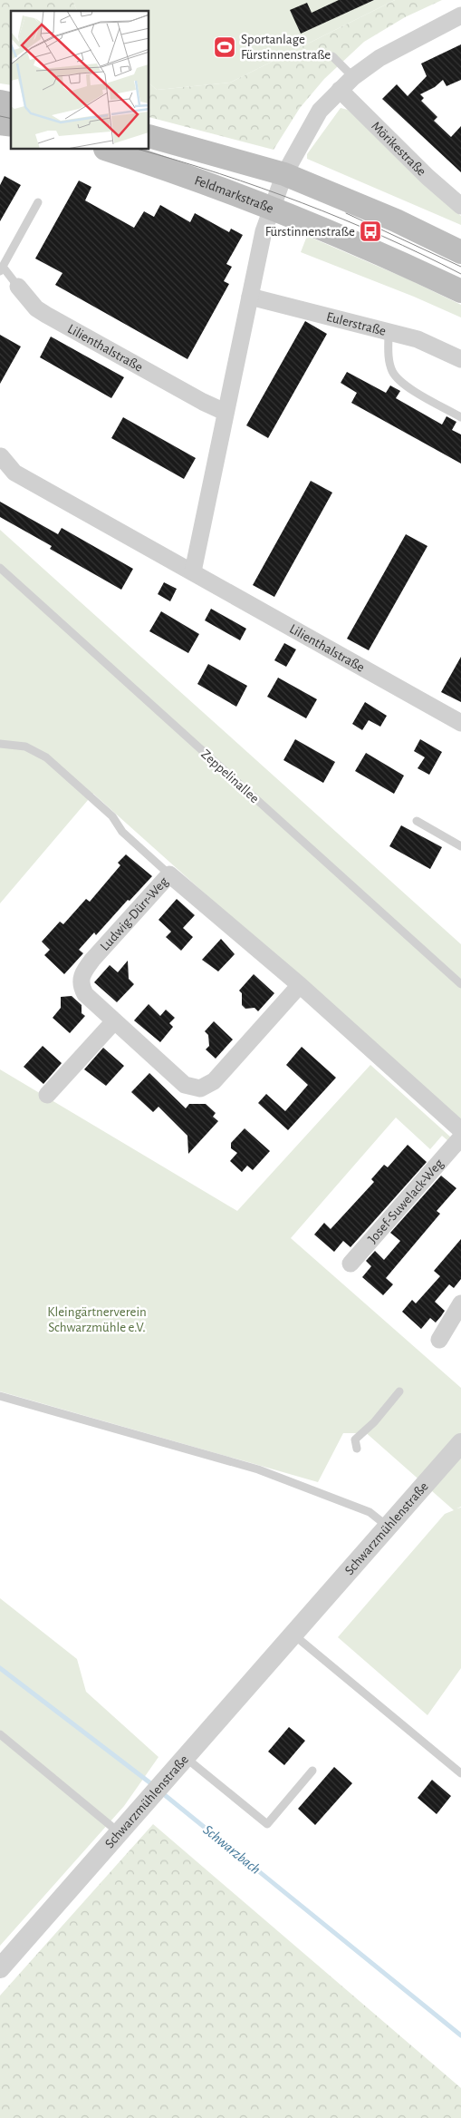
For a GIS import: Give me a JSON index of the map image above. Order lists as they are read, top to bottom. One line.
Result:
{"streets":{"main road":["Feldmarkstraße"],"street":["Mörikestraße","Eulerstraße","Lilienthalstraße","Ludwig-Dürr-Weg","Josef-Suwelack-Weg","Schwarzmühlenstraße"],"lane":["Zeppelinallee"]},"water":["Schwarzbach"],"parks":["Kleingärtnerverein Schwarzmühle e.V."],"places":{"sports":["Sportanlage Fürstinnenstraße"],"bus stop":["Fürstinnenstraße"]}}
